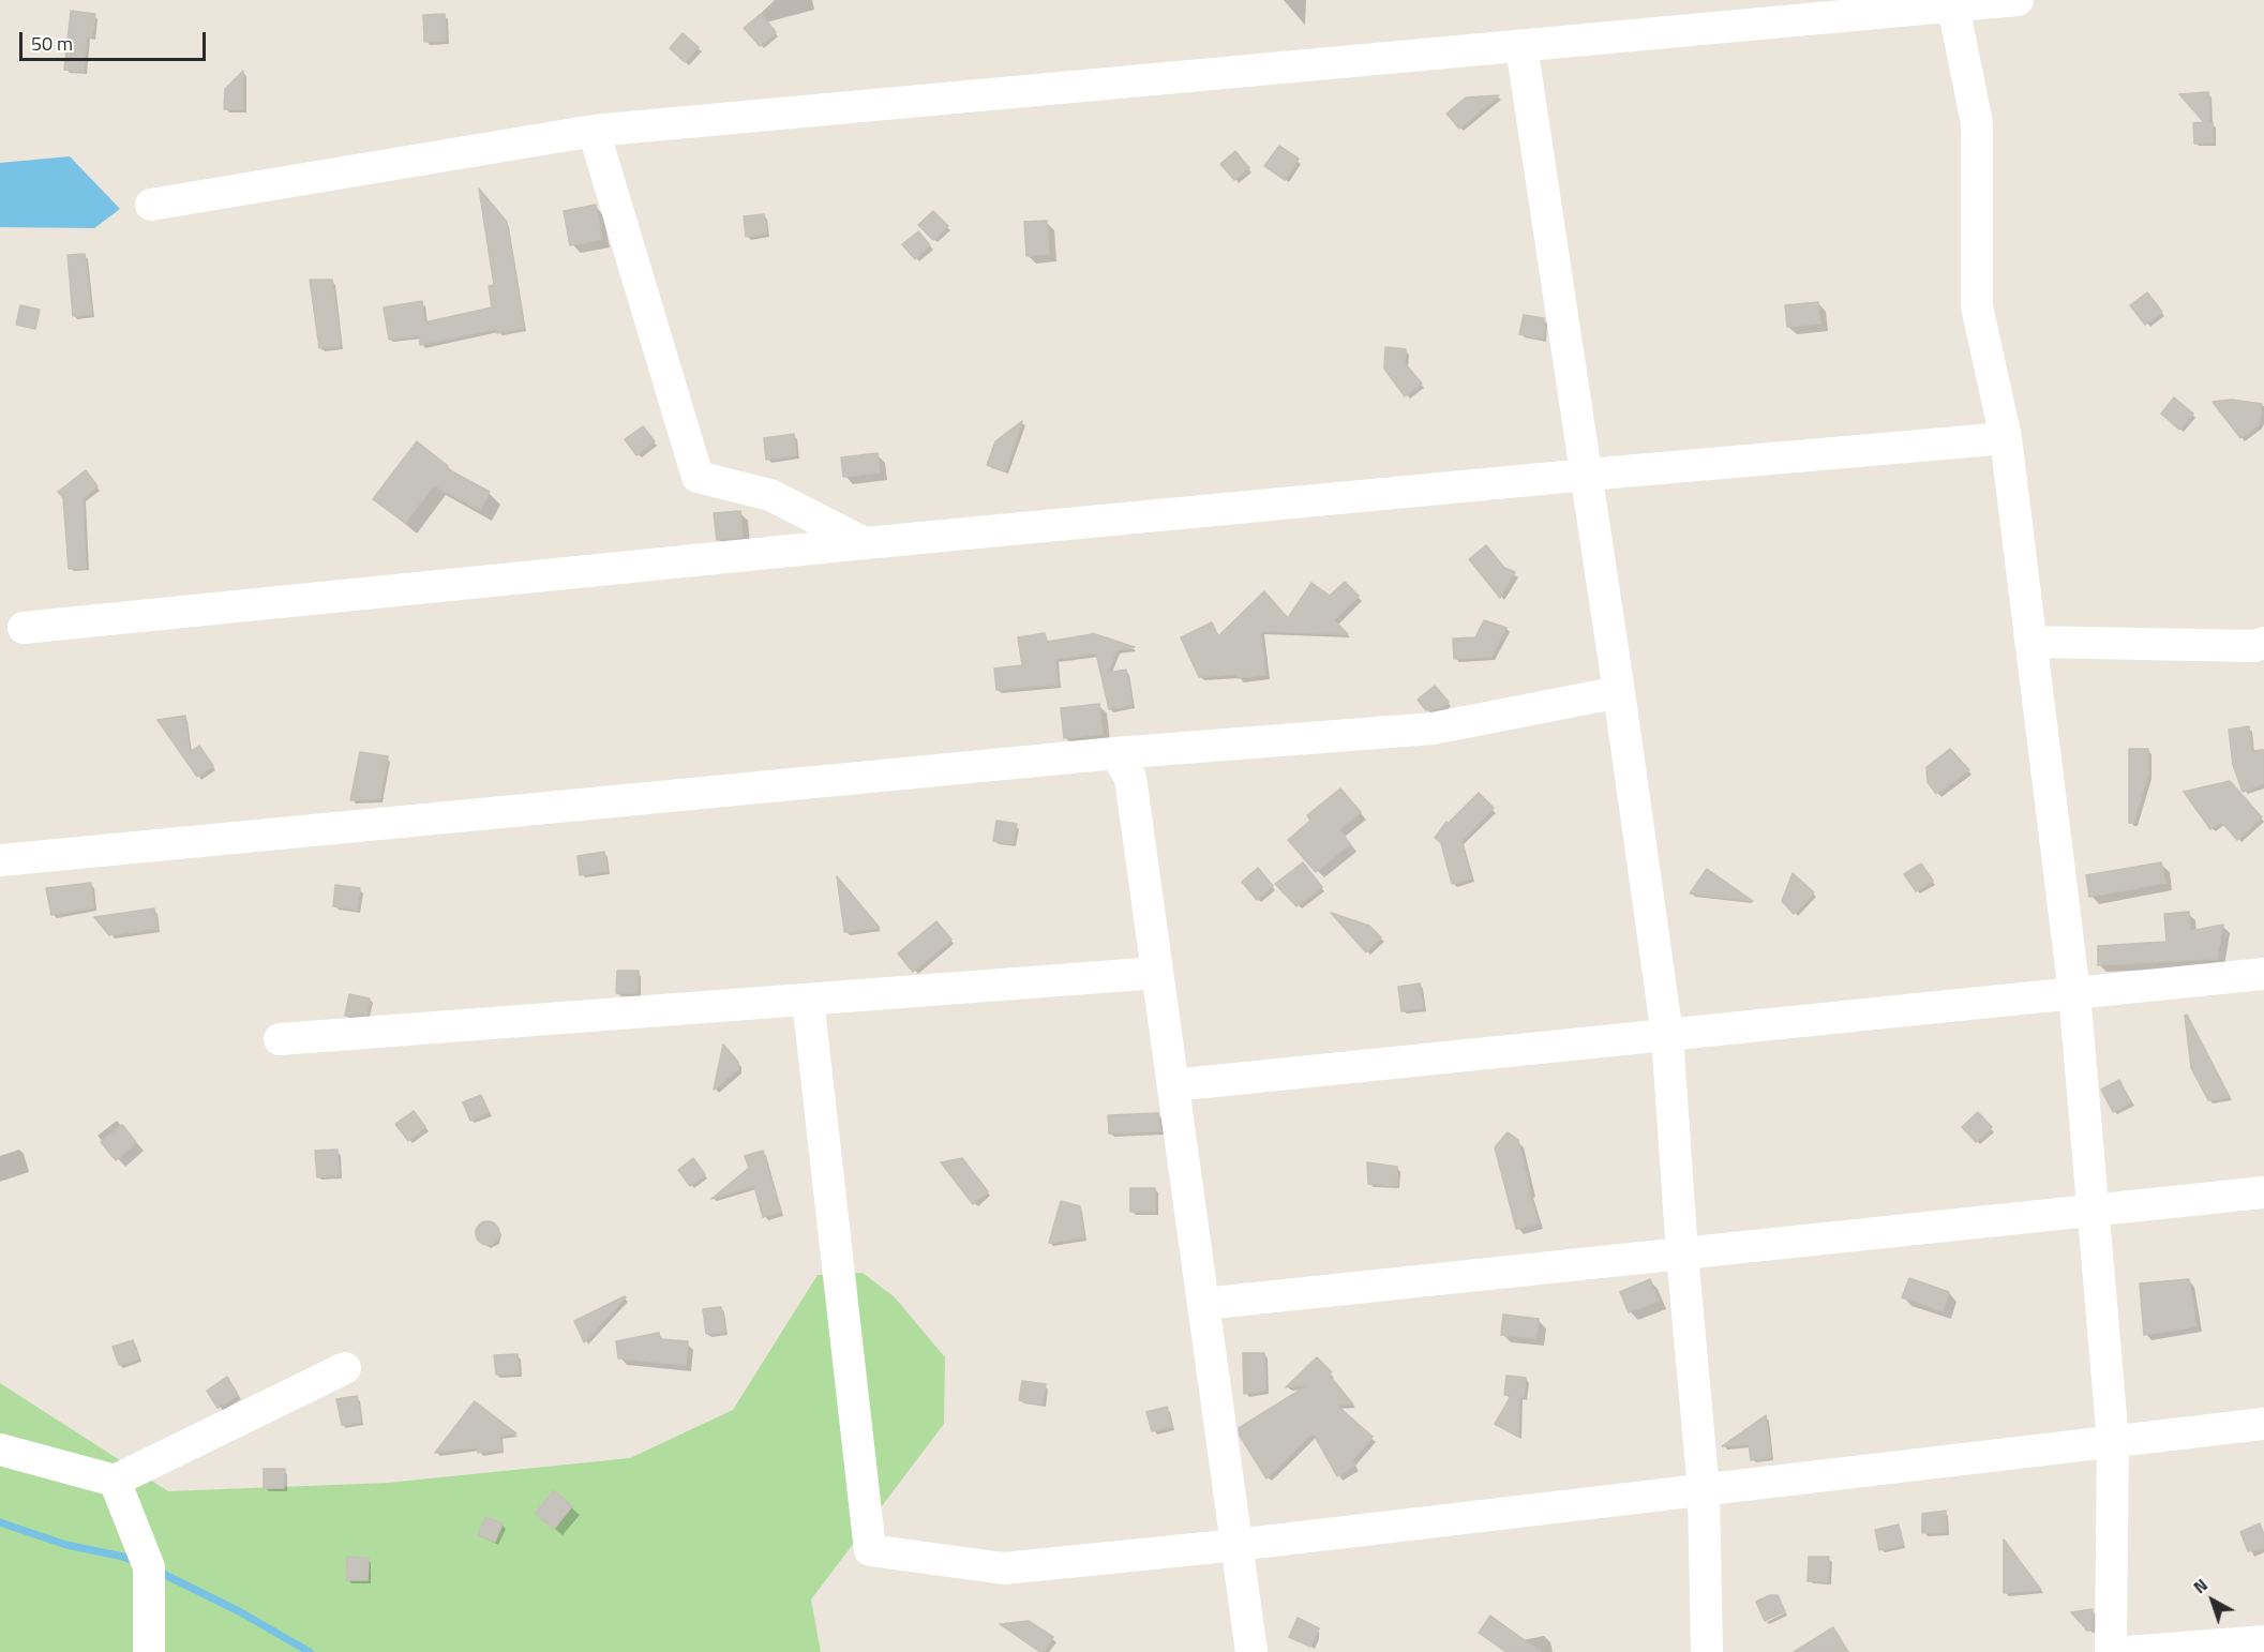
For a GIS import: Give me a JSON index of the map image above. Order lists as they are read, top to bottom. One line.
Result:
{"scale_bar":"50 m","north":"top left"}
